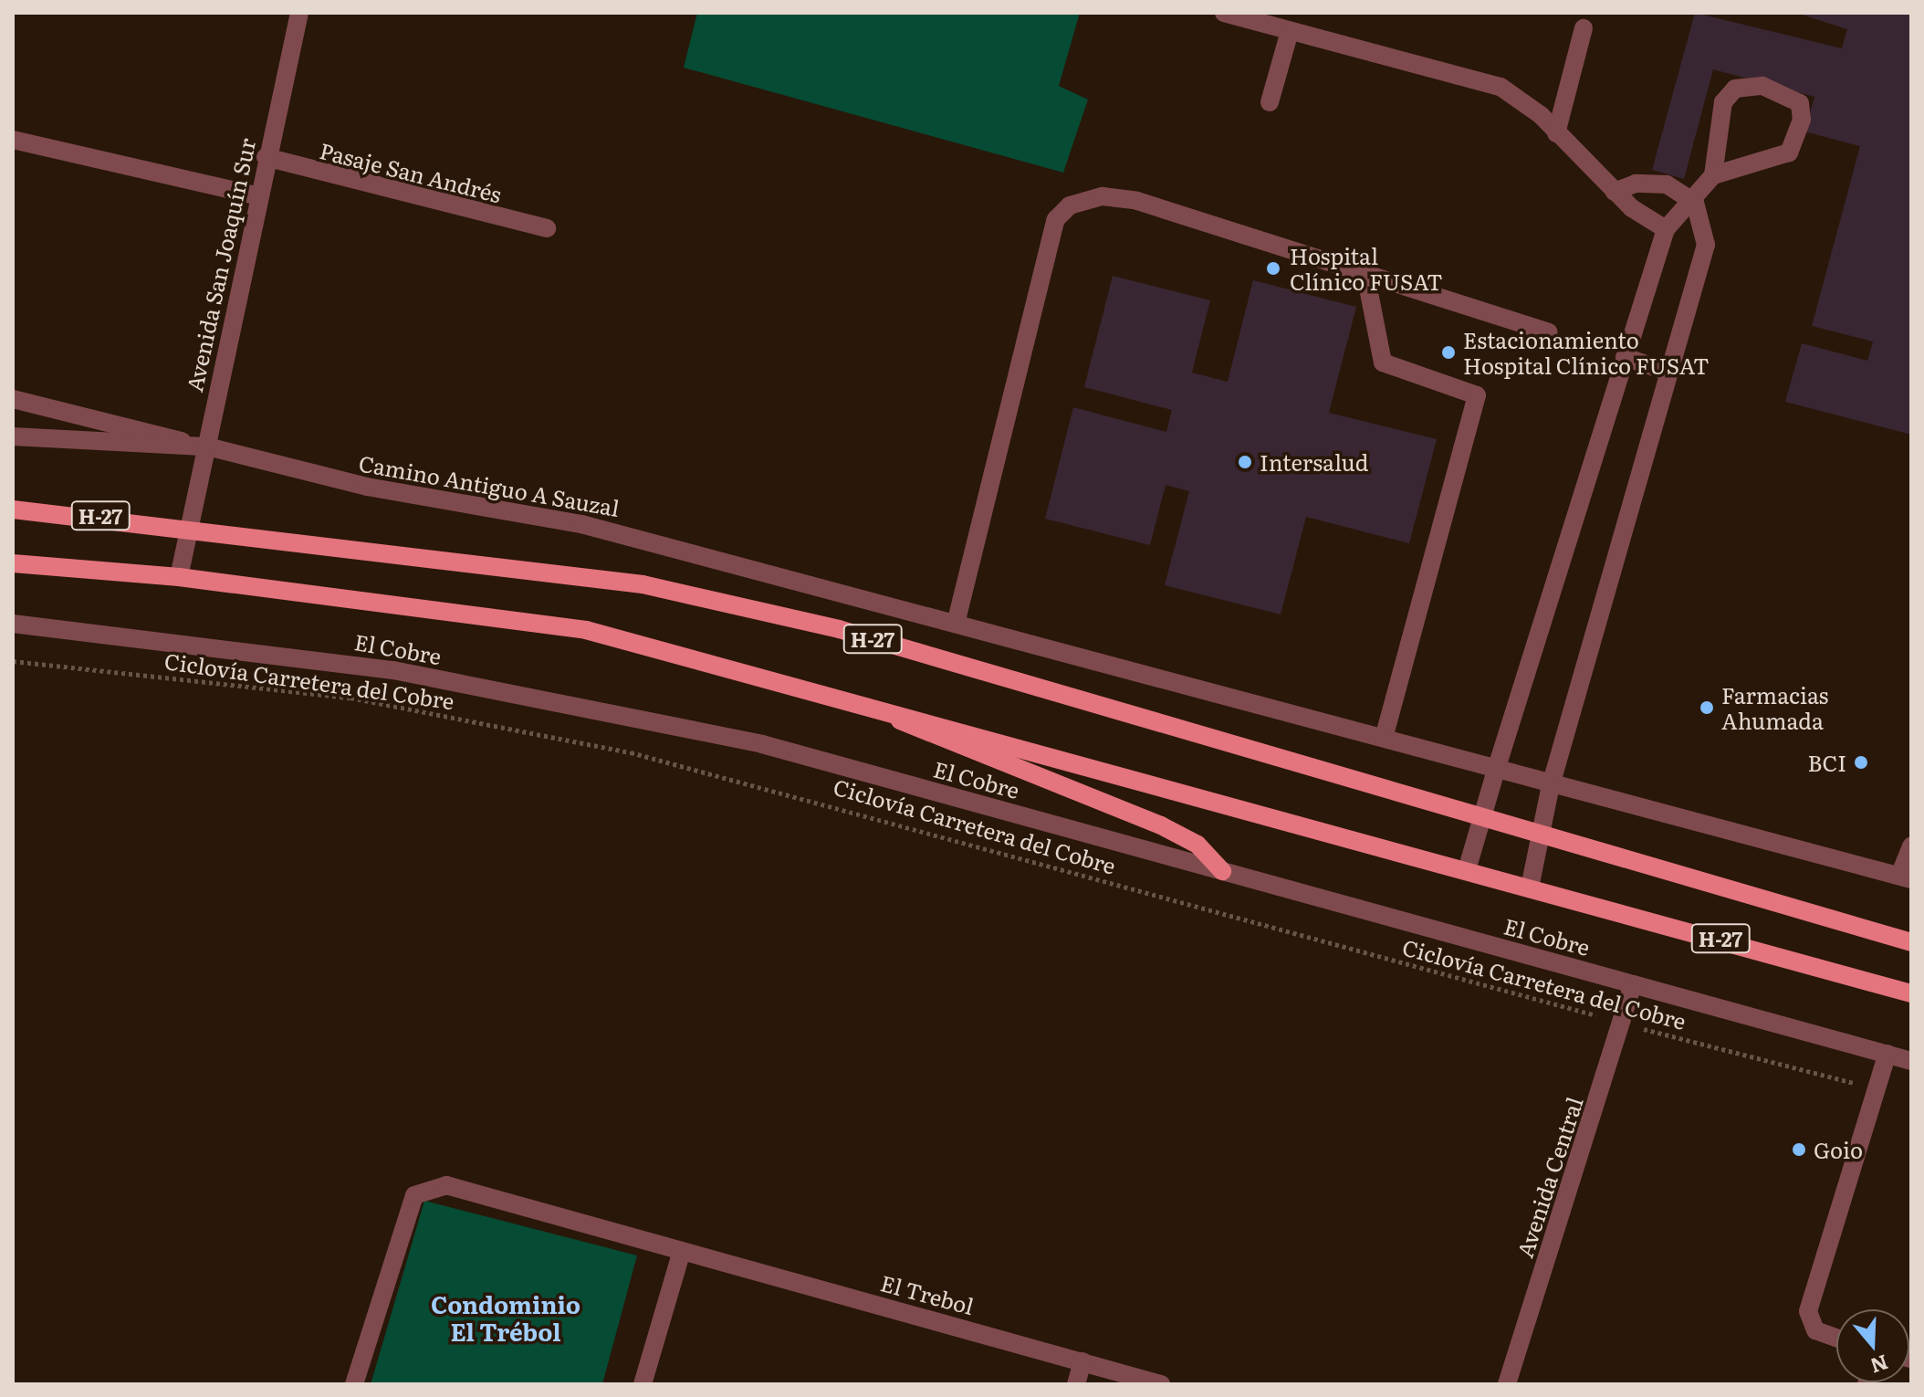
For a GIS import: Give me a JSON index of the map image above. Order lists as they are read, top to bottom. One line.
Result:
{"streets":{"main road":["H-27"],"street":["Pasaje San Andrés","Avenida San Joaquín Sur","Camino Antiguo A Sauzal","El Cobre","Avenida Central","El Trebol"],"path":["Ciclovía Carretera del Cobre"]},"crossings":[["Pasaje San Andrés","Avenida San Joaquín Sur"],["Avenida San Joaquín Sur","Camino Antiguo A Sauzal"],["Avenida San Joaquín Sur","H-27"],["El Cobre","Avenida Central"],["Ciclovía Carretera del Cobre","Avenida Central"]],"districts":["Condominio El Trébol"],"places":["Hospital Clínico FUSAT","Estacionamiento Hospital Clínico FUSAT","Intersalud","Farmacias Ahumada","BCI","Goio"],"north":"bottom"}
